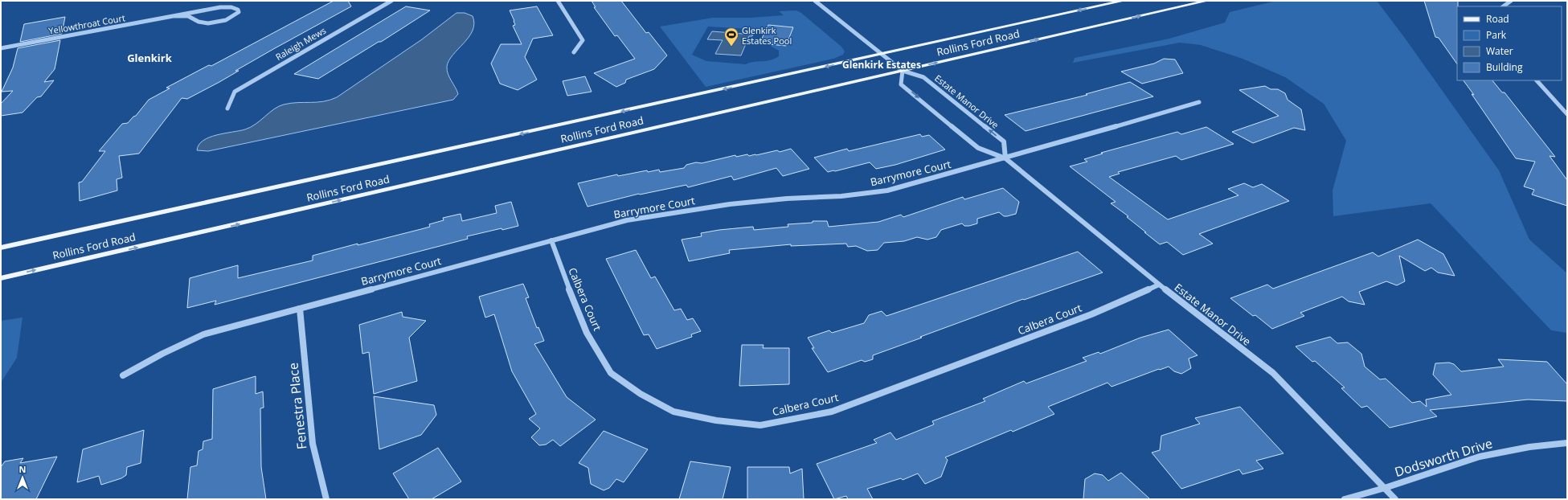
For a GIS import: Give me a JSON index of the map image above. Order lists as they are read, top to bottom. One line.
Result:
{"streets":{"main road":["Rollins Ford Road"],"street":["Yellowthroat Court","Raleigh Mews","Estate Manor Drive","Barrymore Court","Calbera Court","Fenestra Place","Dodsworth Drive"]},"crossings":[["Rollins Ford Road","Estate Manor Drive"],["Estate Manor Drive","Barrymore Court"],["Estate Manor Drive","Calbera Court"],["Estate Manor Drive","Dodsworth Drive"],["Barrymore Court","Calbera Court"],["Barrymore Court","Fenestra Place"]],"districts":["Glenkirk","Glenkirk Estates"],"places":{"sports":["Glenkirk Estates Pool"]},"legend":["Road","Park","Water","Building"],"north":"top"}
